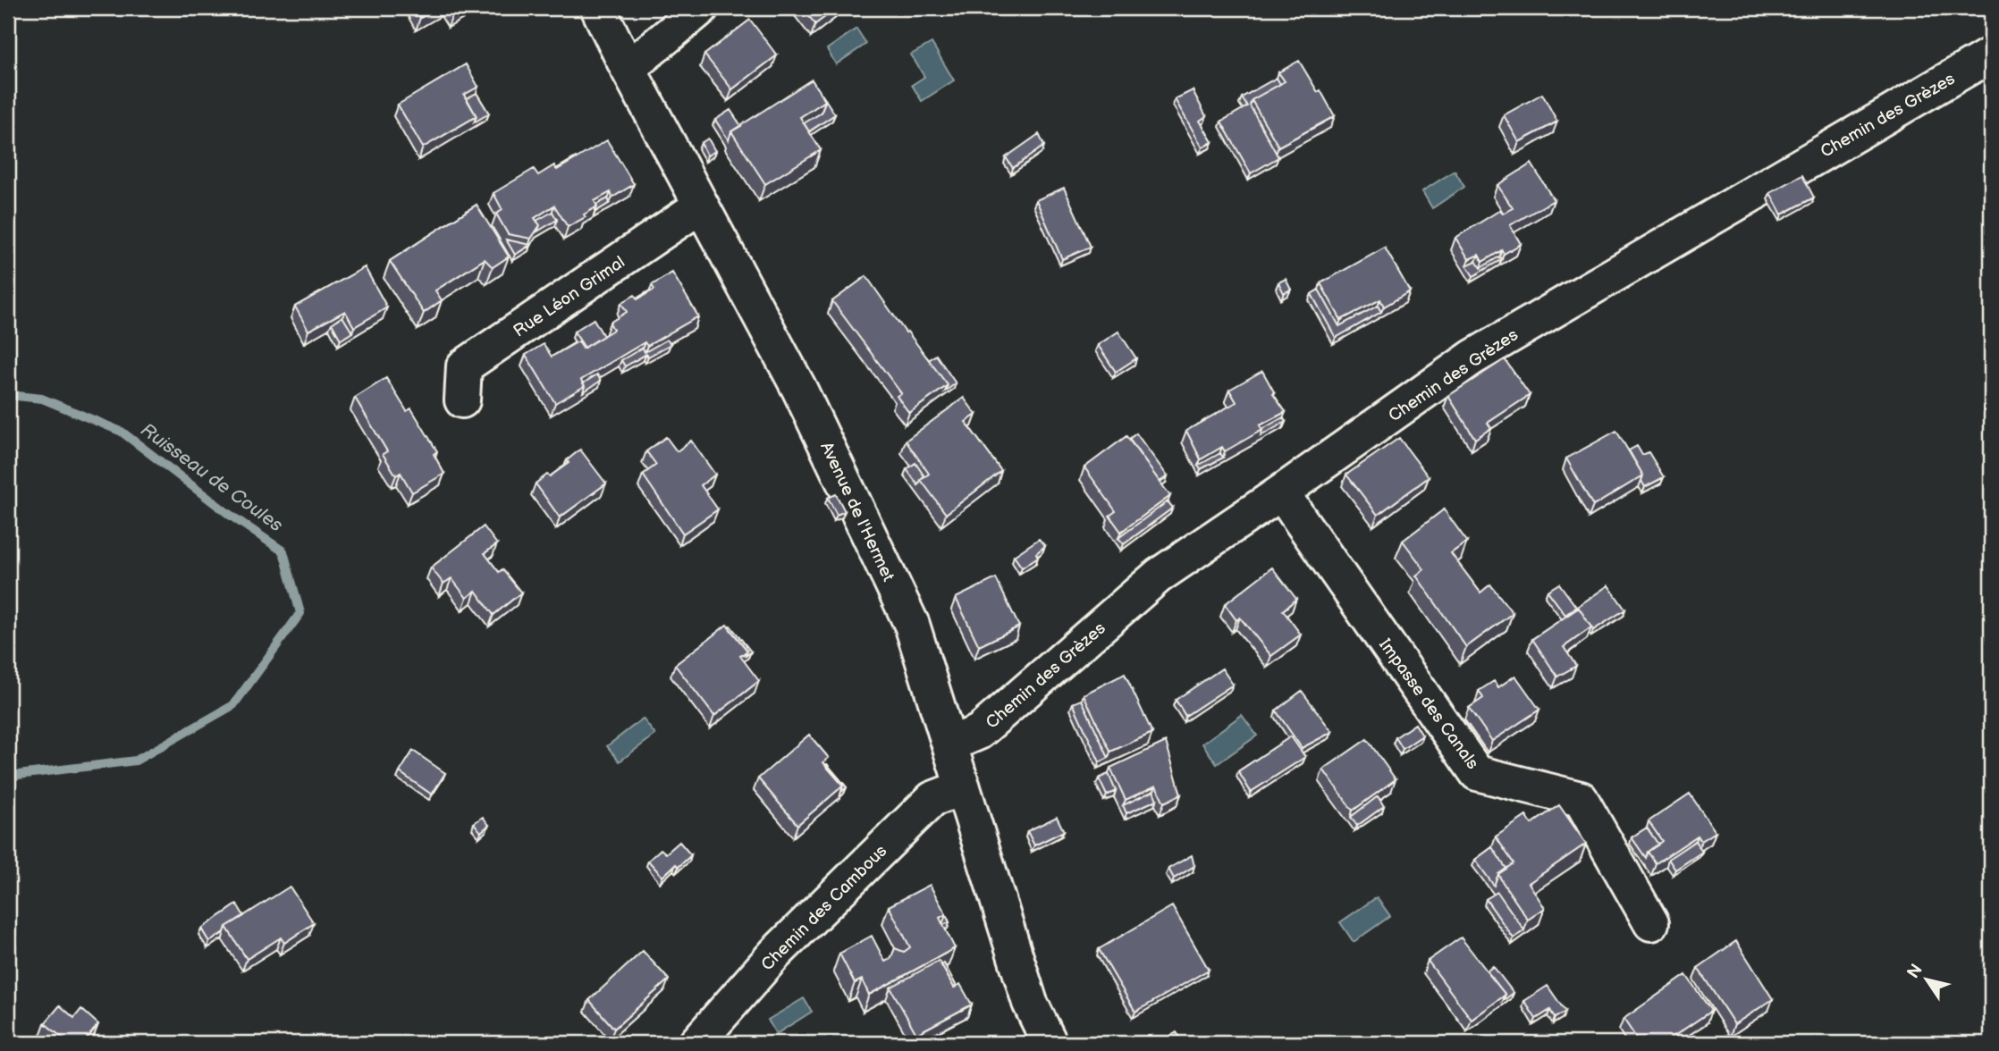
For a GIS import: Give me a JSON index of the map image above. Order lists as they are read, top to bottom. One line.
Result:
{"streets":{"street":["Chemin des Grèzes","Rue Léon Grimal","Avenue de l'Hermet","Impasse des Canals","Chemin des Cambous"]},"crossings":[["Chemin des Grèzes","Avenue de l'Hermet"],["Chemin des Grèzes","Impasse des Canals"],["Rue Léon Grimal","Avenue de l'Hermet"],["Avenue de l'Hermet","Chemin des Cambous"]],"water":["Ruisseau de Coules"],"north":"top left"}
